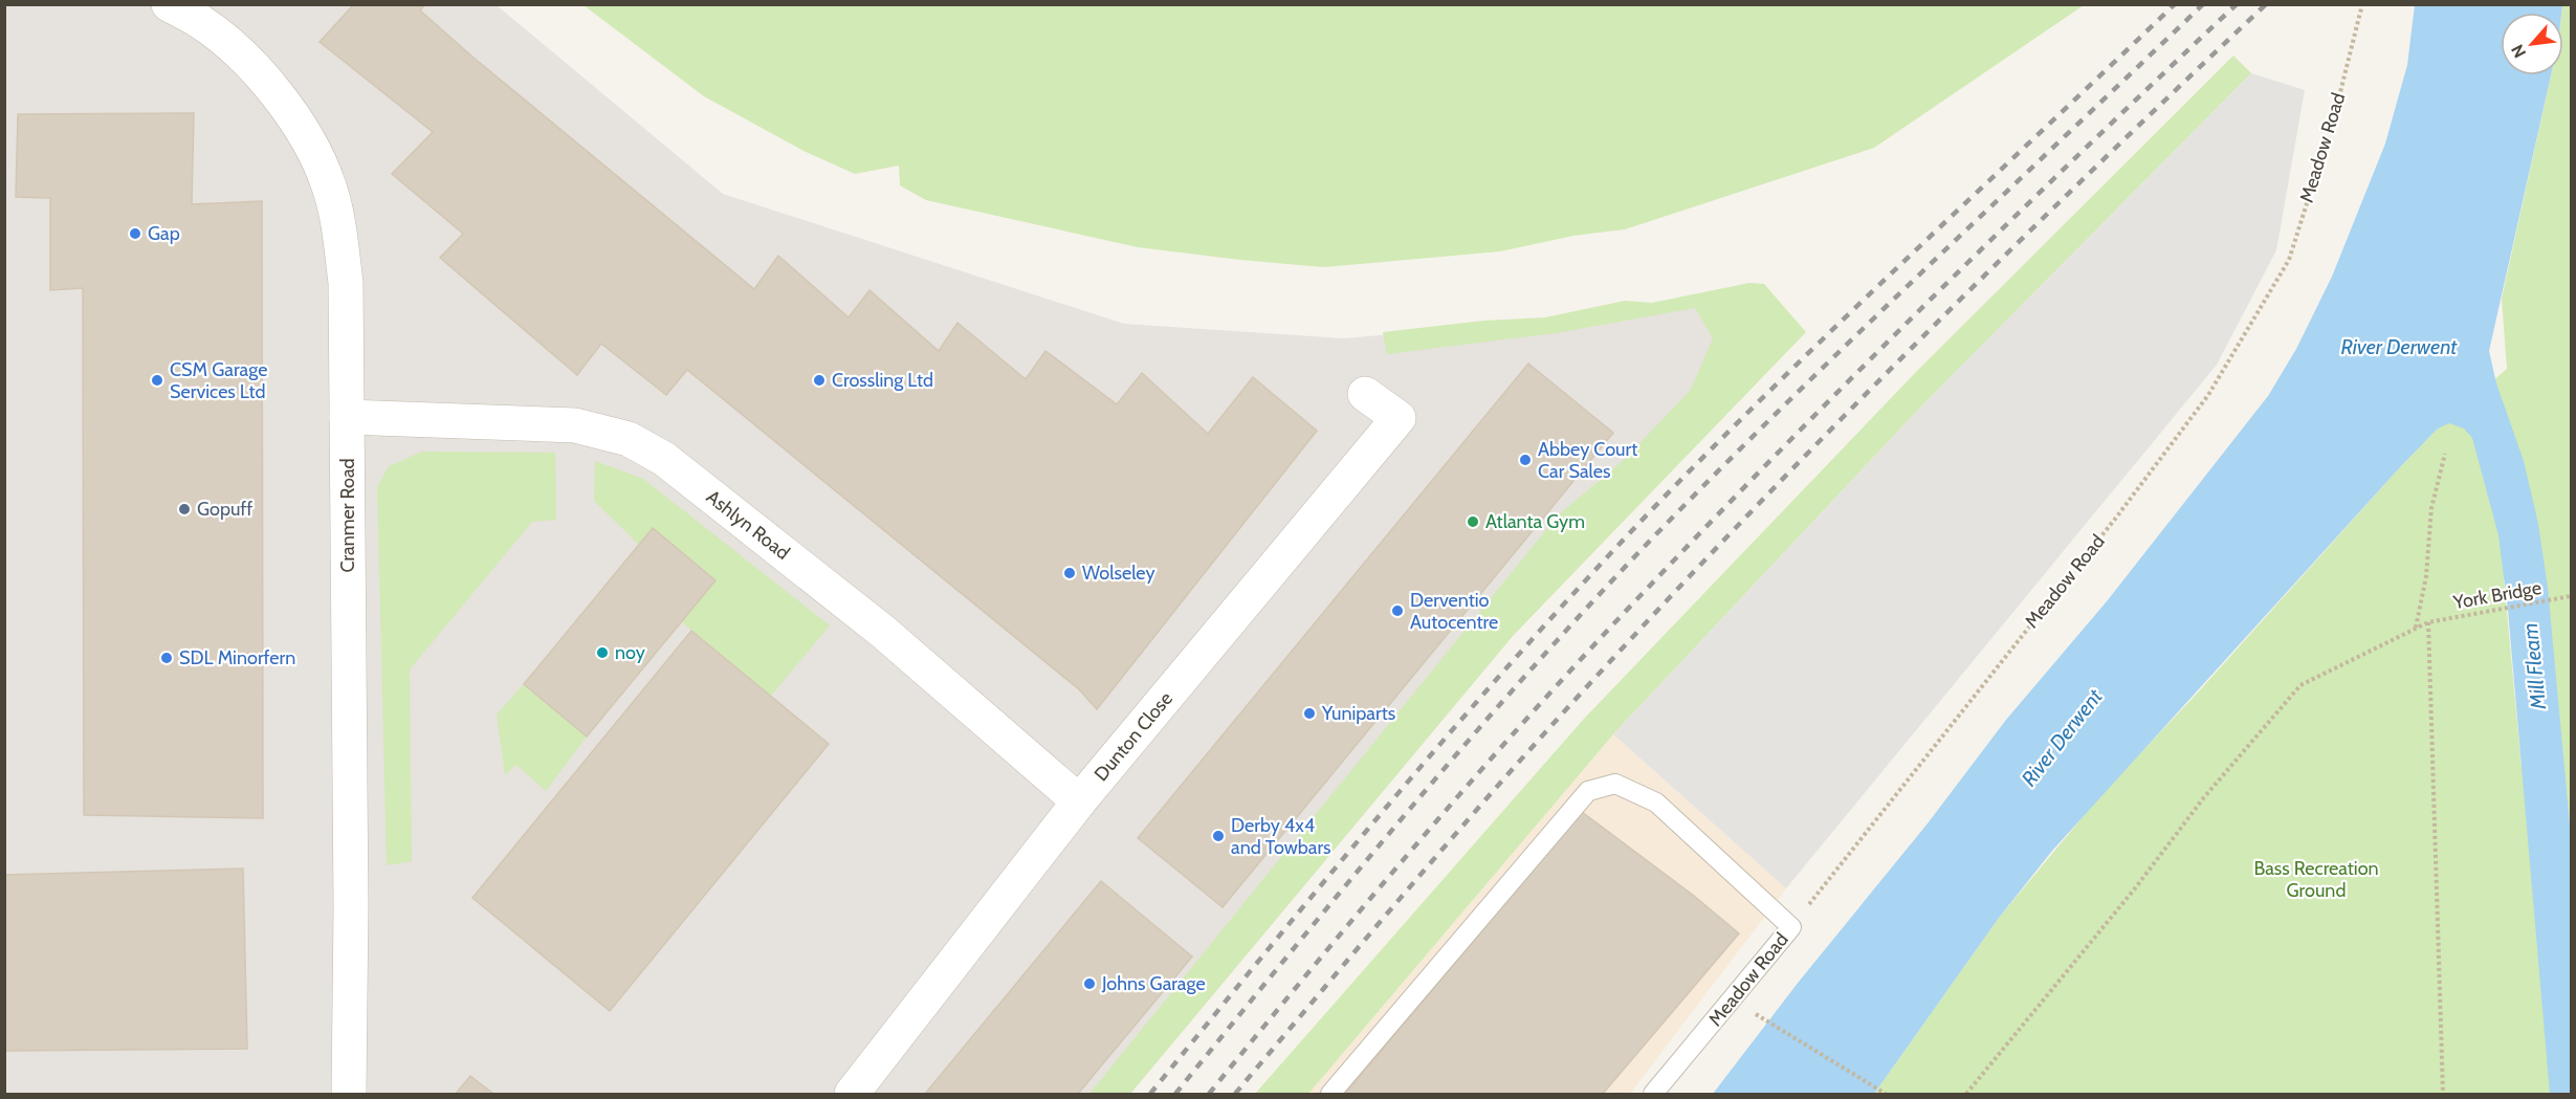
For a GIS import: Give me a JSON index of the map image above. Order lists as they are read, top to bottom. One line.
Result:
{"streets":{"street":["Cranmer Road","Ashlyn Road","Dunton Close"],"lane":["Meadow Road"],"path":["York Bridge"]},"crossings":[["Cranmer Road","Ashlyn Road"],["Ashlyn Road","Dunton Close"]],"water":["River Derwent","Mill Fleam"],"parks":["Bass Recreation Ground"],"places":["Gap","CSM Garage Services Ltd","Crossling Ltd","Abbey Court Car Sales","Gopuff","Atlanta Gym","Wolseley","Derventio Autocentre","noy","SDL Minorfern","Yuniparts","Derby 4x4 and Towbars","Johns Garage"],"north":"bottom left"}
